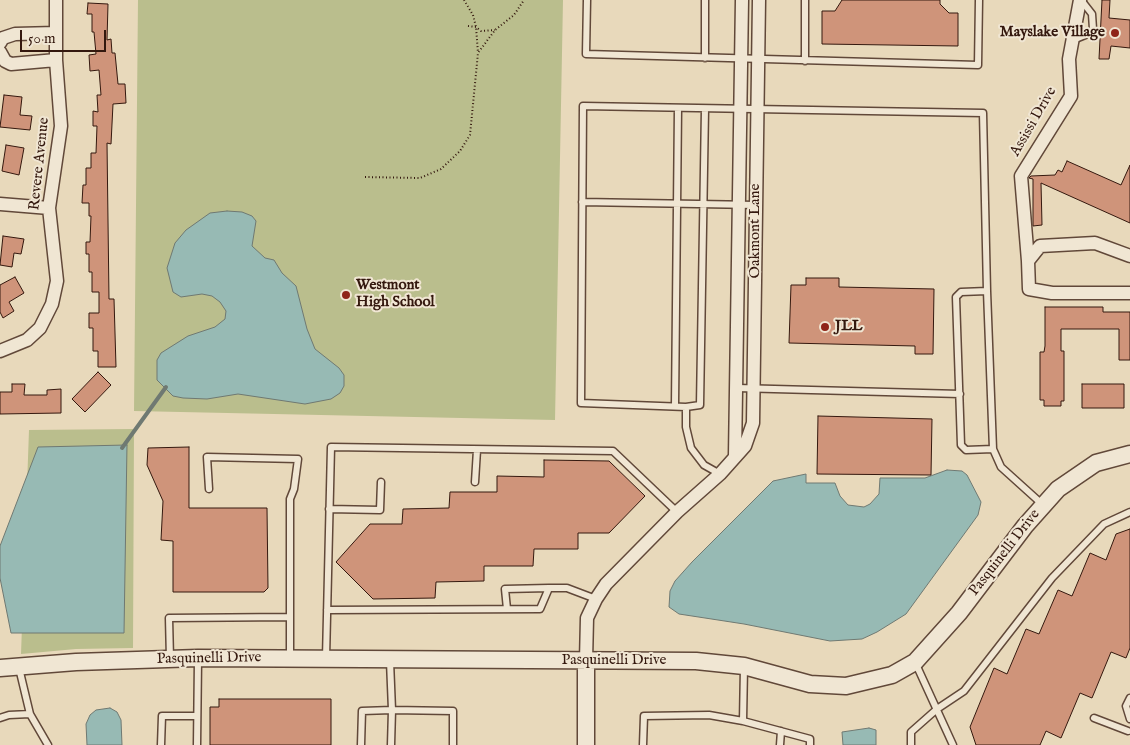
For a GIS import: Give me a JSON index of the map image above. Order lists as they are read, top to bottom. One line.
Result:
{"streets":{"street":["Assissi Drive","Revere Avenue","Oakmont Lane","Pasquinelli Drive"]},"crossings":[["Oakmont Lane","Pasquinelli Drive"]],"places":["Mayslake Village","Westmont High School","JLL"],"scale_bar":"50 m"}
